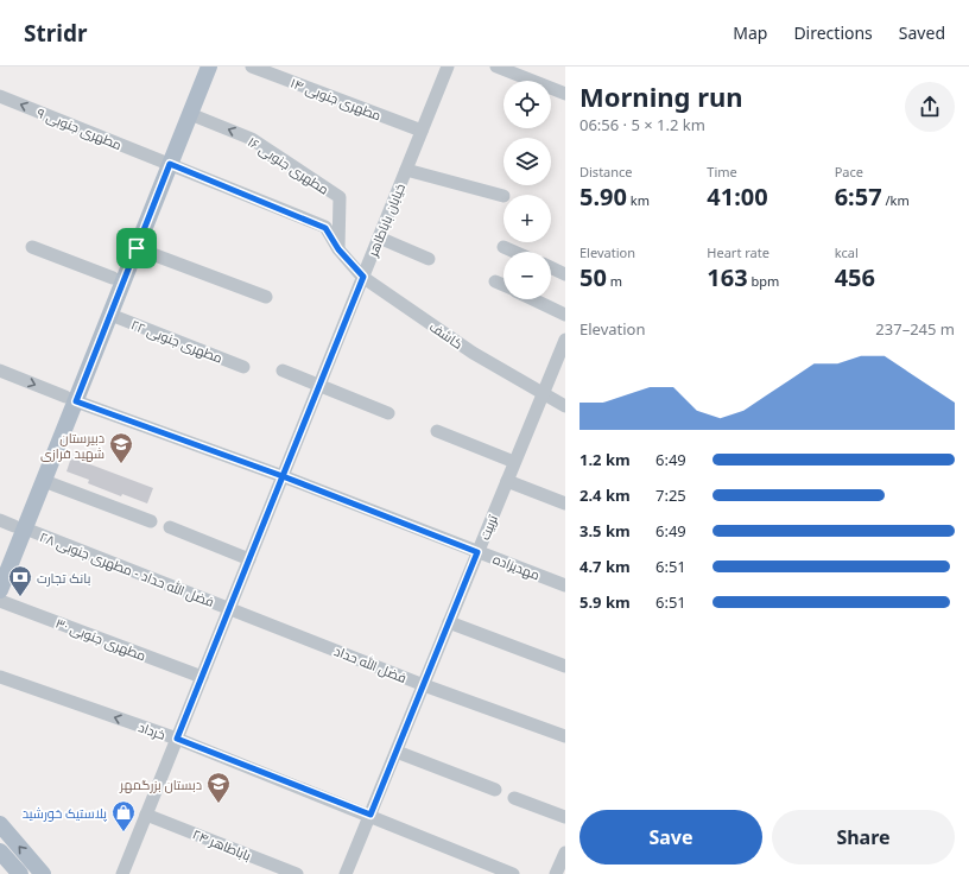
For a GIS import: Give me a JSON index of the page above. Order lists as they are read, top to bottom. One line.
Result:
{"streets":{"street":["مطهری جنوبی ۱۴","مطهری جنوبی ۹","مطهری جنوبی ۱۶","خیابان باباطاهر","کاشف","مطهری جنوبی ۲۲","تربیت","مهدیزاده","فضل الله حداد - مطهری جنوبی ۲۸","مطهری جنوبی ۳۰","فضل الله حداد","خرداد","باباطاهر ۲۴"]},"crossings":[["مطهری جنوبی ۱۴","خیابان باباطاهر"],["مطهری جنوبی ۹","مطهری جنوبی ۱۶"],["مطهری جنوبی ۹","کاشف"],["مطهری جنوبی ۱۶","کاشف"],["خیابان باباطاهر","کاشف"],["خیابان باباطاهر","مهدیزاده"],["خیابان باباطاهر","فضل الله حداد - مطهری جنوبی ۲۸"],["خیابان باباطاهر","مطهری جنوبی ۳۰"],["خیابان باباطاهر","فضل الله حداد"],["خیابان باباطاهر","خرداد"],["خیابان باباطاهر","باباطاهر ۲۴"],["کاشف","تربیت"],["تربیت","مهدیزاده"],["تربیت","فضل الله حداد"],["تربیت","خرداد"],["فضل الله حداد - مطهری جنوبی ۲۸","فضل الله حداد"]],"one_way":["مطهری جنوبی ۹","مطهری جنوبی ۱۶"],"places":{"school or university":["دبیرستان شهید فرازی","دبستان بزرگمهر"],"bank":["بانک تجارت"],"shop":["پلاستیک خورشید"]},"page":{"header":"Stridr","nav":["Map","Directions","Saved"],"heading":["Morning run","06:56 · 5 × 1.2 km"],"map_buttons":["+","−"],"stats":[["Distance","5.90 km"],["Time","41:00"],["Pace","6:57 /km"],["Elevation","50 m"],["Heart rate","163 bpm"],["kcal","456"]],"chart":["Elevation","237–245 m"],"list":[{"name":"1.2 km","note":"6:49"},{"name":"2.4 km","note":"7:25"},{"name":"3.5 km","note":"6:49"},{"name":"4.7 km","note":"6:51"},{"name":"5.9 km","note":"6:51"}],"buttons":["Save","Share"]}}
